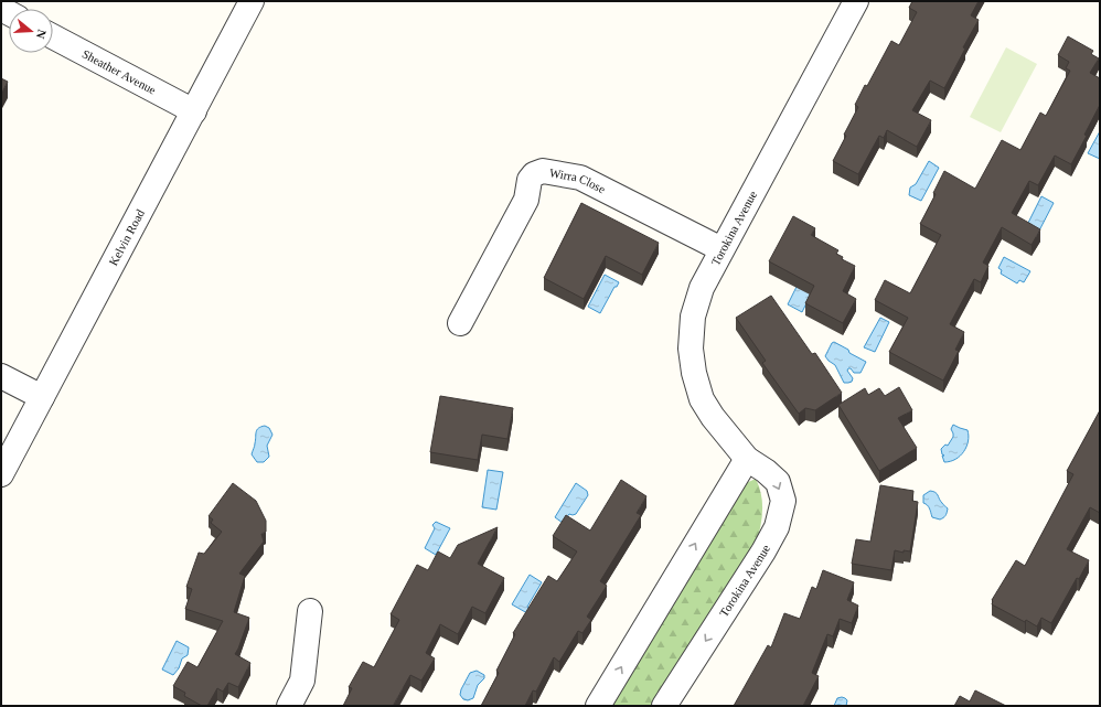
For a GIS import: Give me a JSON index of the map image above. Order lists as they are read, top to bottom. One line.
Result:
{"streets":{"street":["Sheather Avenue","Wirra Close","Torokina Avenue","Kelvin Road"]},"crossings":[["Sheather Avenue","Kelvin Road"],["Wirra Close","Torokina Avenue"]],"north":"right"}
